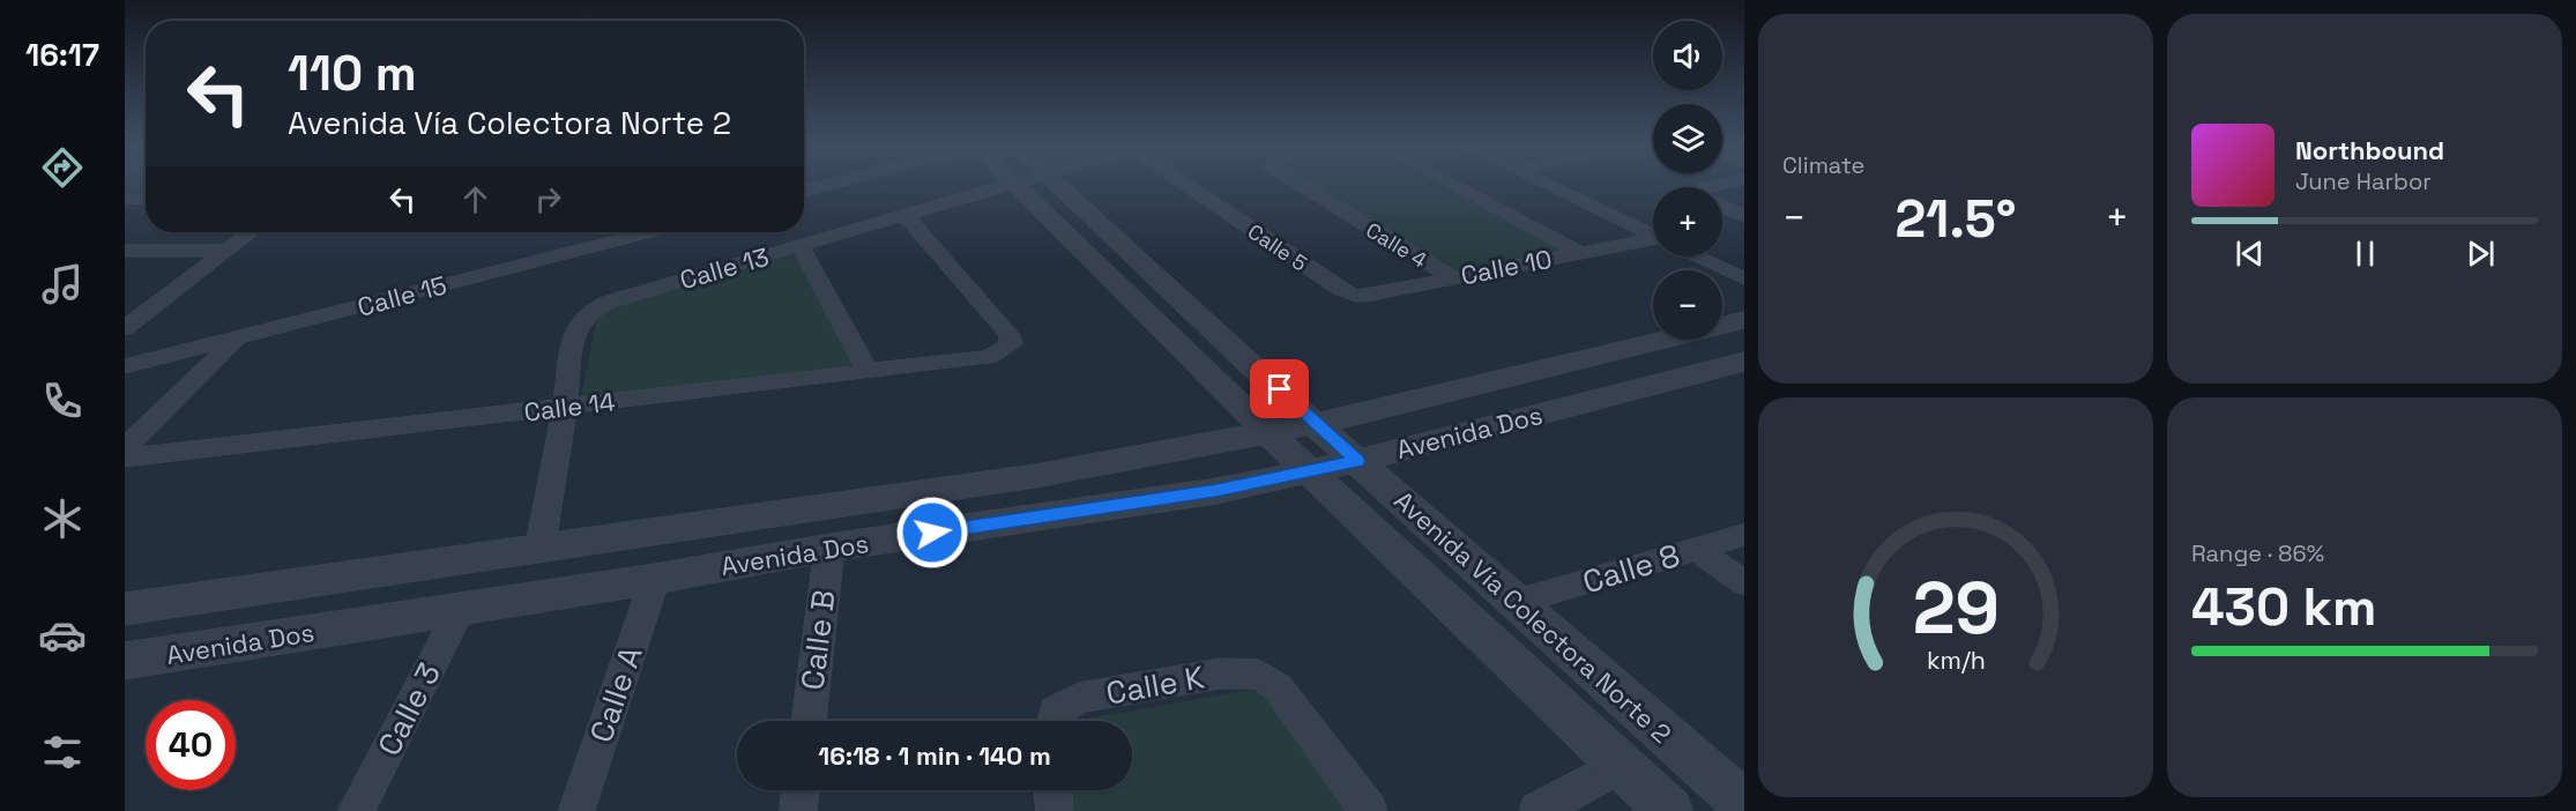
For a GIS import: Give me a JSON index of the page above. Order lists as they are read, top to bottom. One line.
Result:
{"streets":{"street":["Calle 4","Calle 5","Calle 10","Calle 13","Calle 15","Calle 14","Avenida Dos","Calle 8","Avenida Vía Colectora Norte 2","Calle B","Calle K","Calle A","Calle 3"]},"crossings":[["Calle 4","Calle 10"],["Calle 5","Calle 10"],["Calle 13","Calle 14"],["Calle 13","Avenida Dos"],["Avenida Dos","Avenida Vía Colectora Norte 2"],["Avenida Dos","Calle B"],["Avenida Dos","Calle A"],["Avenida Dos","Calle 3"],["Calle 8","Avenida Vía Colectora Norte 2"]],"page":{"tabs":"16:17","tile":["Climate",["Range · 86%","430 km"]],"map_buttons":["+","−"],"turn":["110 m","Avenida Vía Colectora Norte 2"],"song":["Northbound","June Harbor"],"heat":["−","21.5°","+"],"limit":"40","trip":"16:18 · 1 min · 140 m","gauge":["29","km/h"]}}
